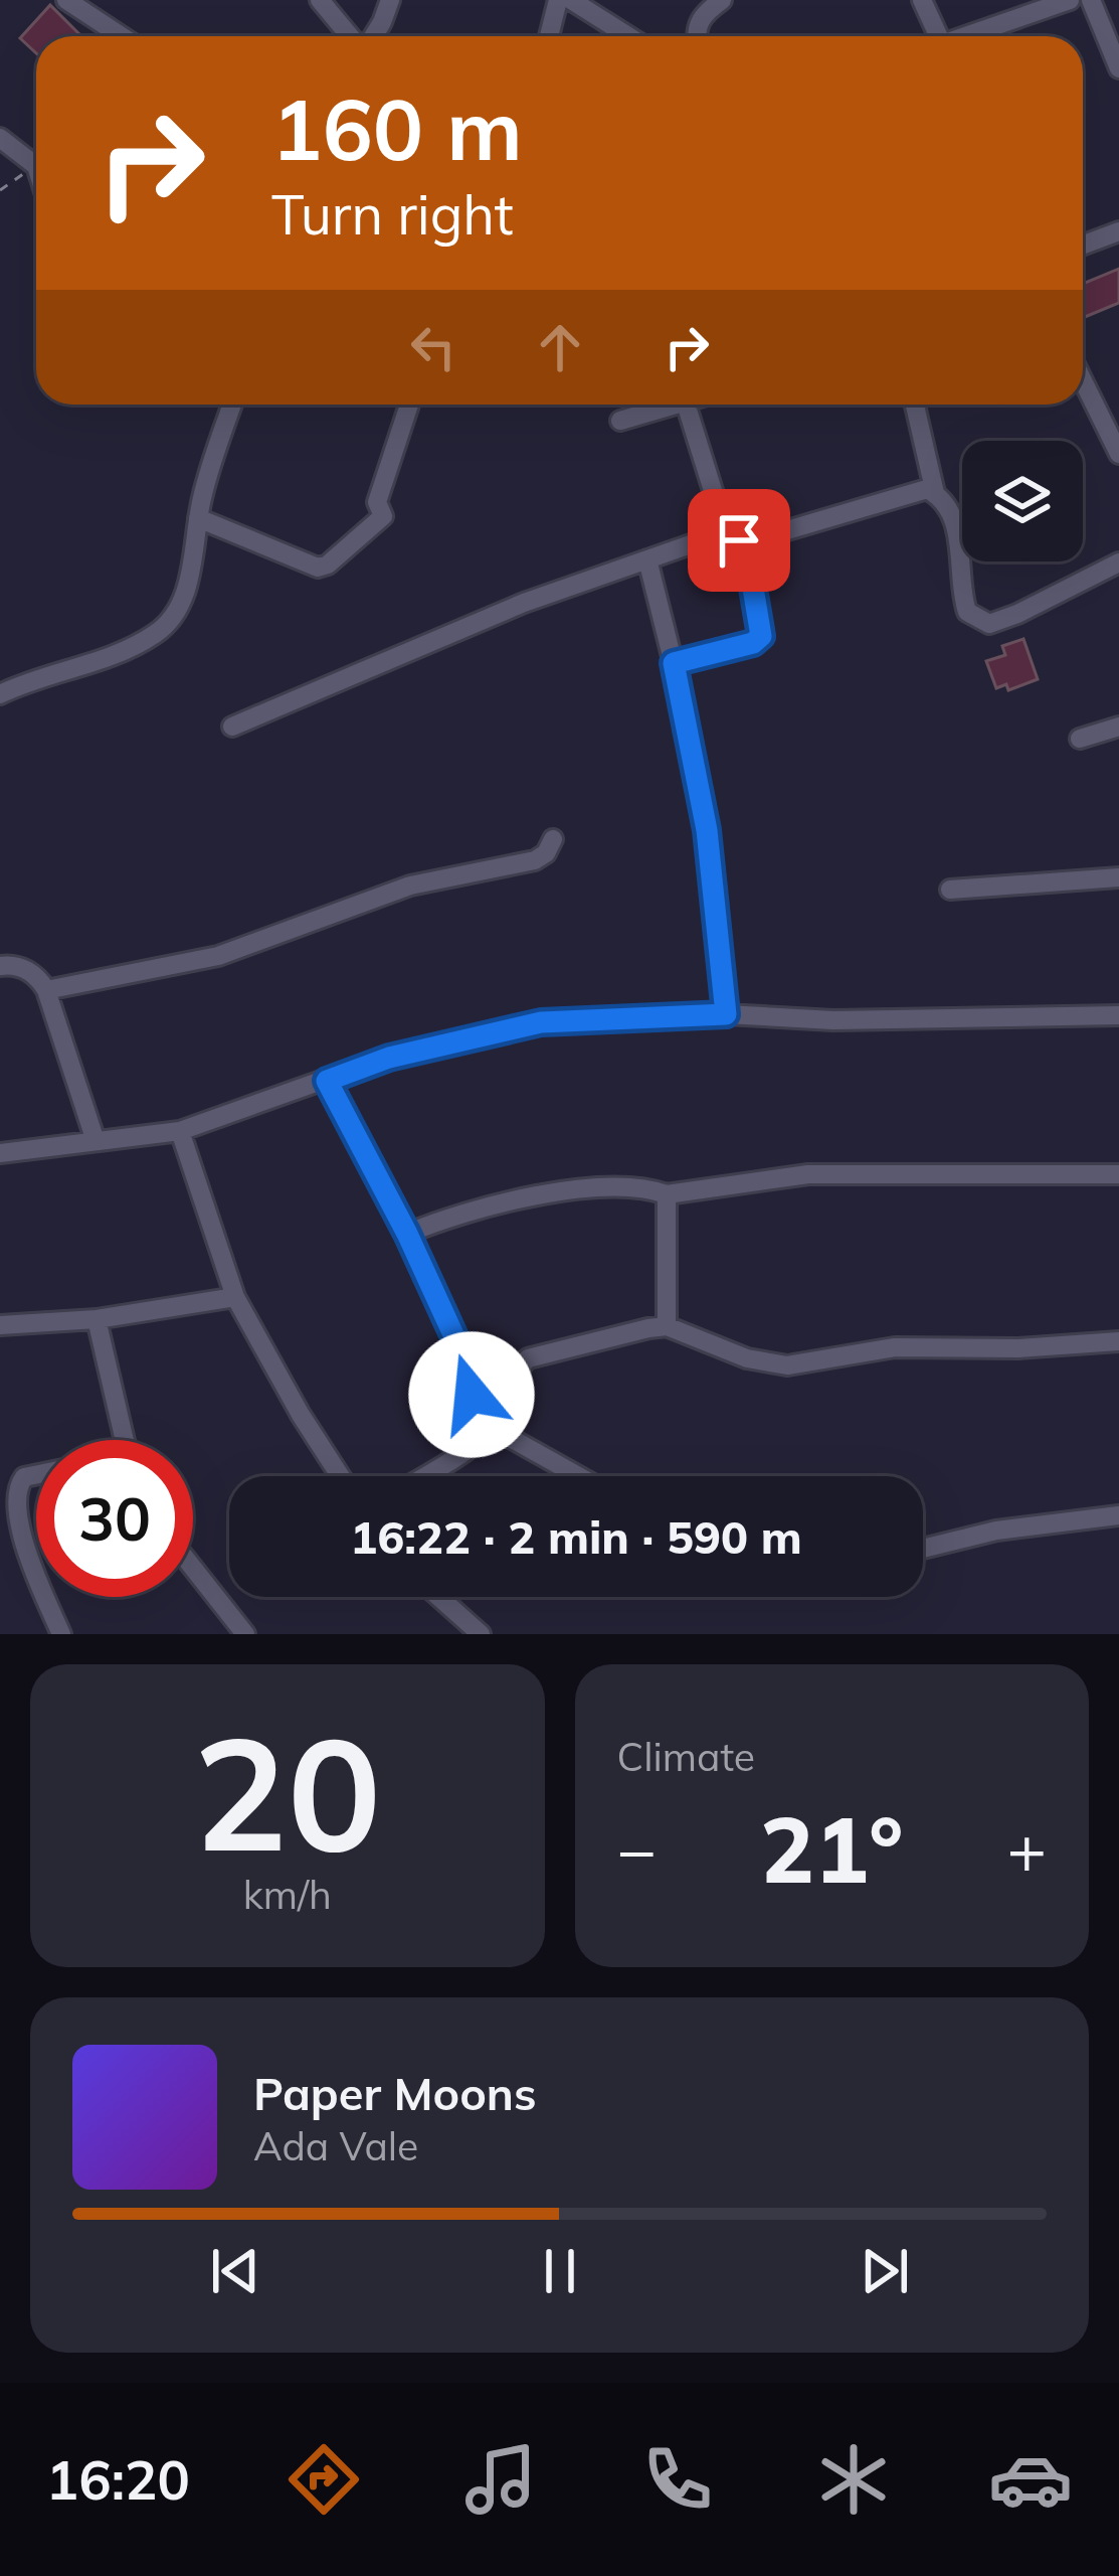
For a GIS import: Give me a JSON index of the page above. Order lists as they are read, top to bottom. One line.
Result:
{"page":{"turn":["160 m","Turn right"],"limit":"30","trip":"16:22 · 2 min · 590 m","tile":[["20","km/h"],"Climate"],"heat":["−","21°","+"],"song":["Paper Moons","Ada Vale"],"tabs":"16:20"}}
